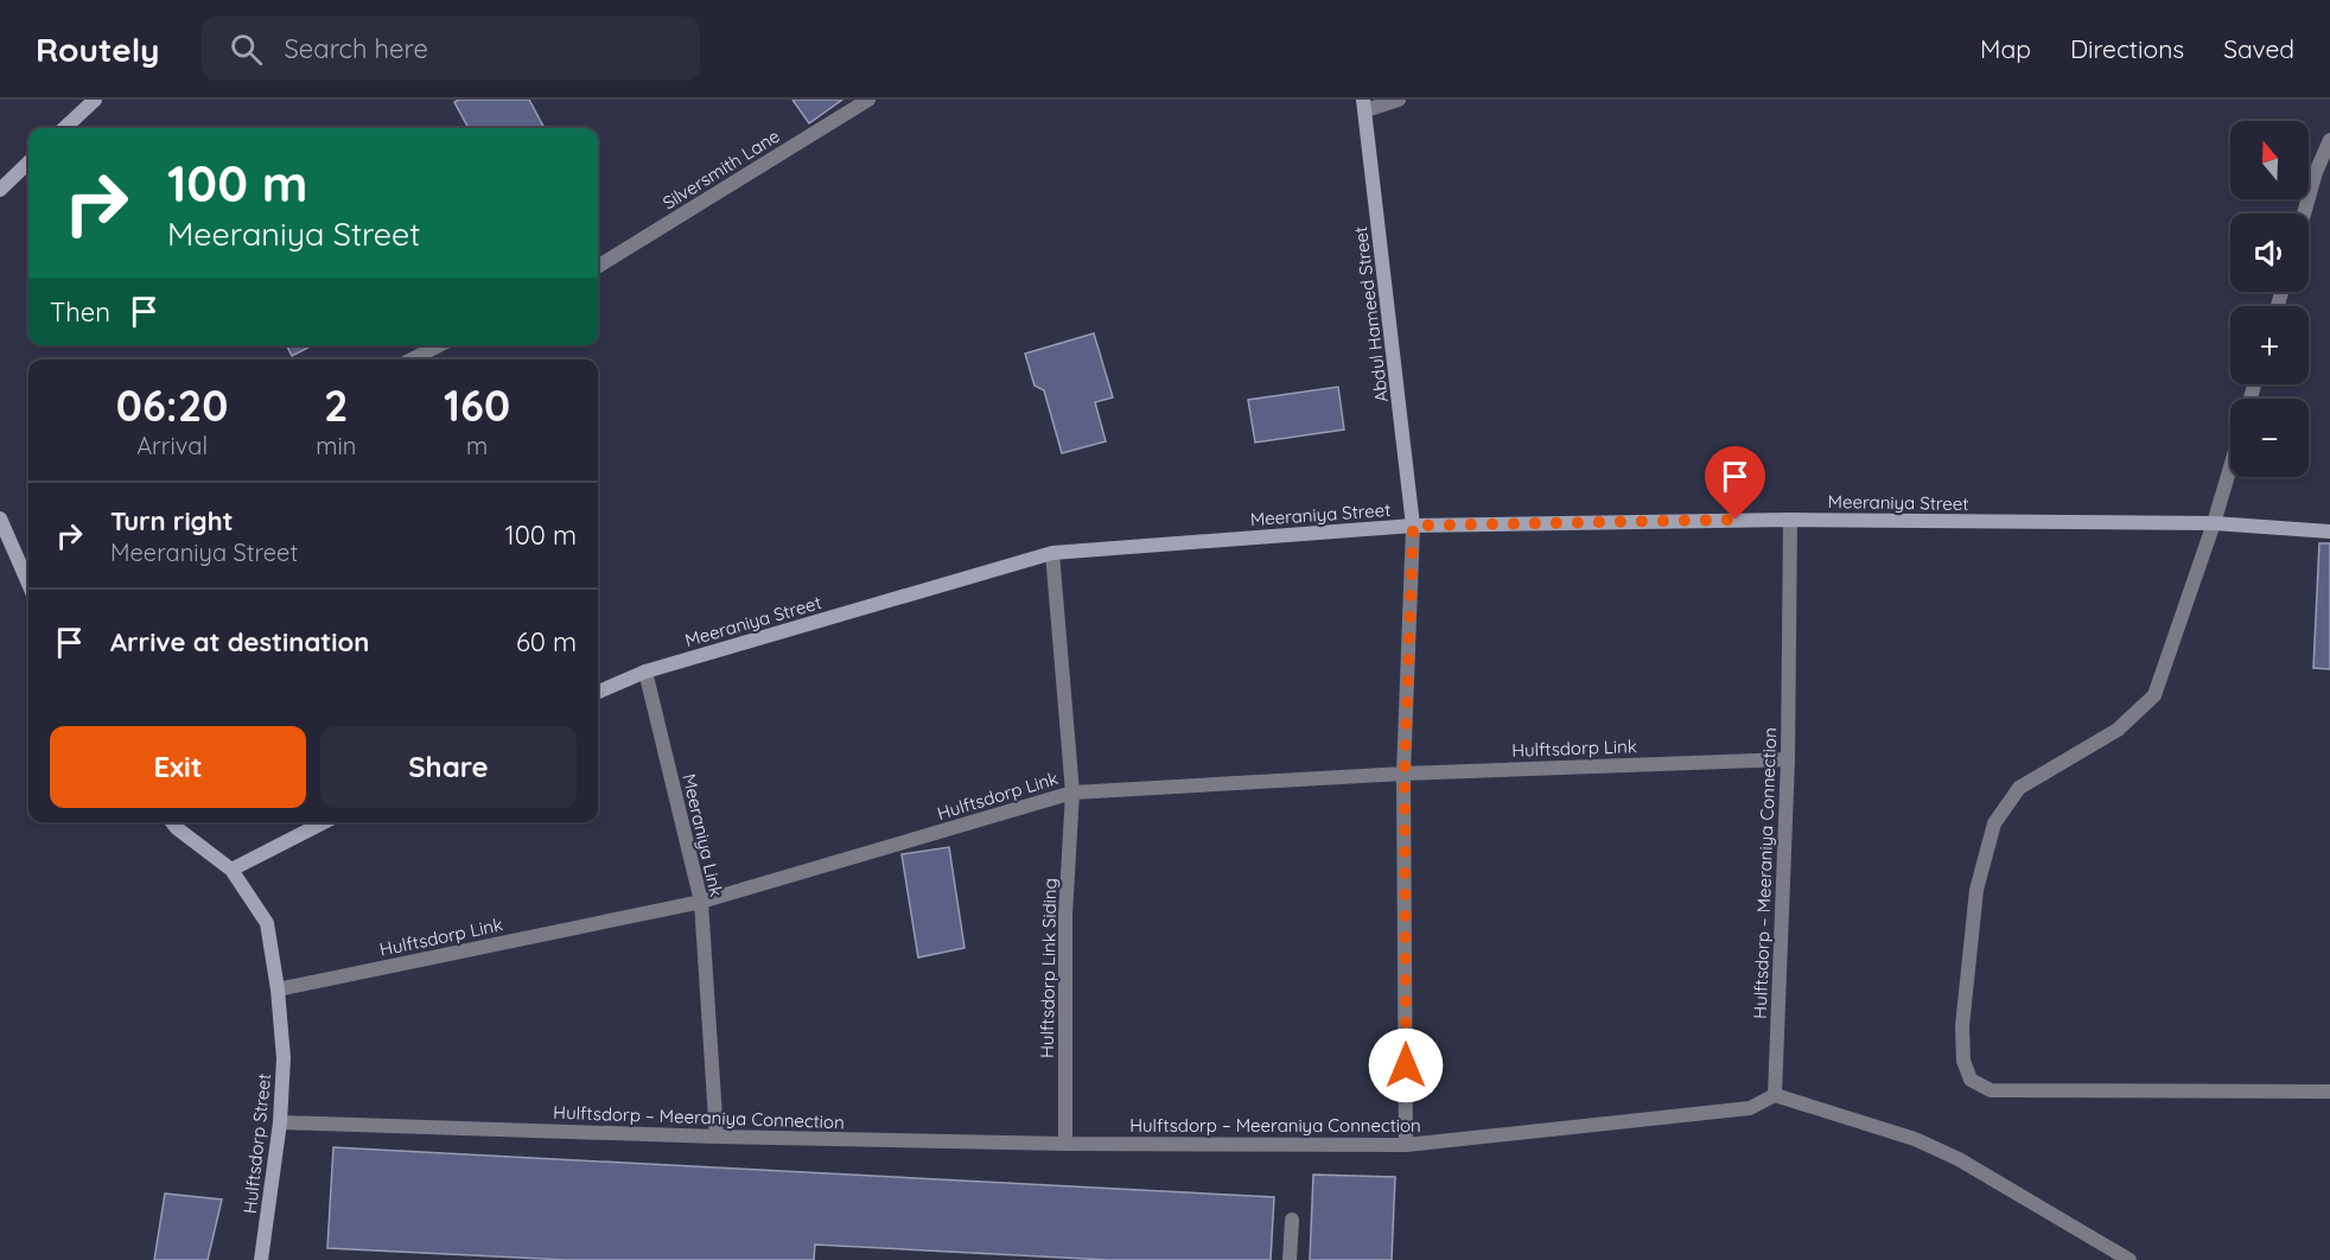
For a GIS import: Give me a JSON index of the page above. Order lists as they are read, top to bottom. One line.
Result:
{"streets":{"street":["Silversmith Lane","Abdul Hameed Street","Meeraniya Street","Hulftsdorp Link","Meeraniya Link","Hulftsdorp – Meeraniya Connection","Hulftsdorp Link Siding","Hulftsdorp Street"]},"crossings":[["Abdul Hameed Street","Meeraniya Street"],["Meeraniya Street","Meeraniya Link"],["Meeraniya Street","Hulftsdorp – Meeraniya Connection"],["Meeraniya Street","Hulftsdorp Link Siding"],["Hulftsdorp Link","Meeraniya Link"],["Hulftsdorp Link","Hulftsdorp – Meeraniya Connection"],["Hulftsdorp Link","Hulftsdorp Link Siding"],["Hulftsdorp Link","Hulftsdorp Street"],["Meeraniya Link","Hulftsdorp – Meeraniya Connection"],["Hulftsdorp – Meeraniya Connection","Hulftsdorp Link Siding"],["Hulftsdorp – Meeraniya Connection","Hulftsdorp Street"]],"north":"top","page":{"header":"Routely","search":"Search here","nav":["Map","Directions","Saved"],"map_buttons":["+","−"],"turn":["100 m","Meeraniya Street"],"then":"Then","eta":["06:20","Arrival","2","min","160","m"],"list":[{"name":"Turn right","note":"Meeraniya Street","value":"100 m"},{"name":"Arrive at destination","value":"60 m"}],"buttons":["Exit","Share"]}}
